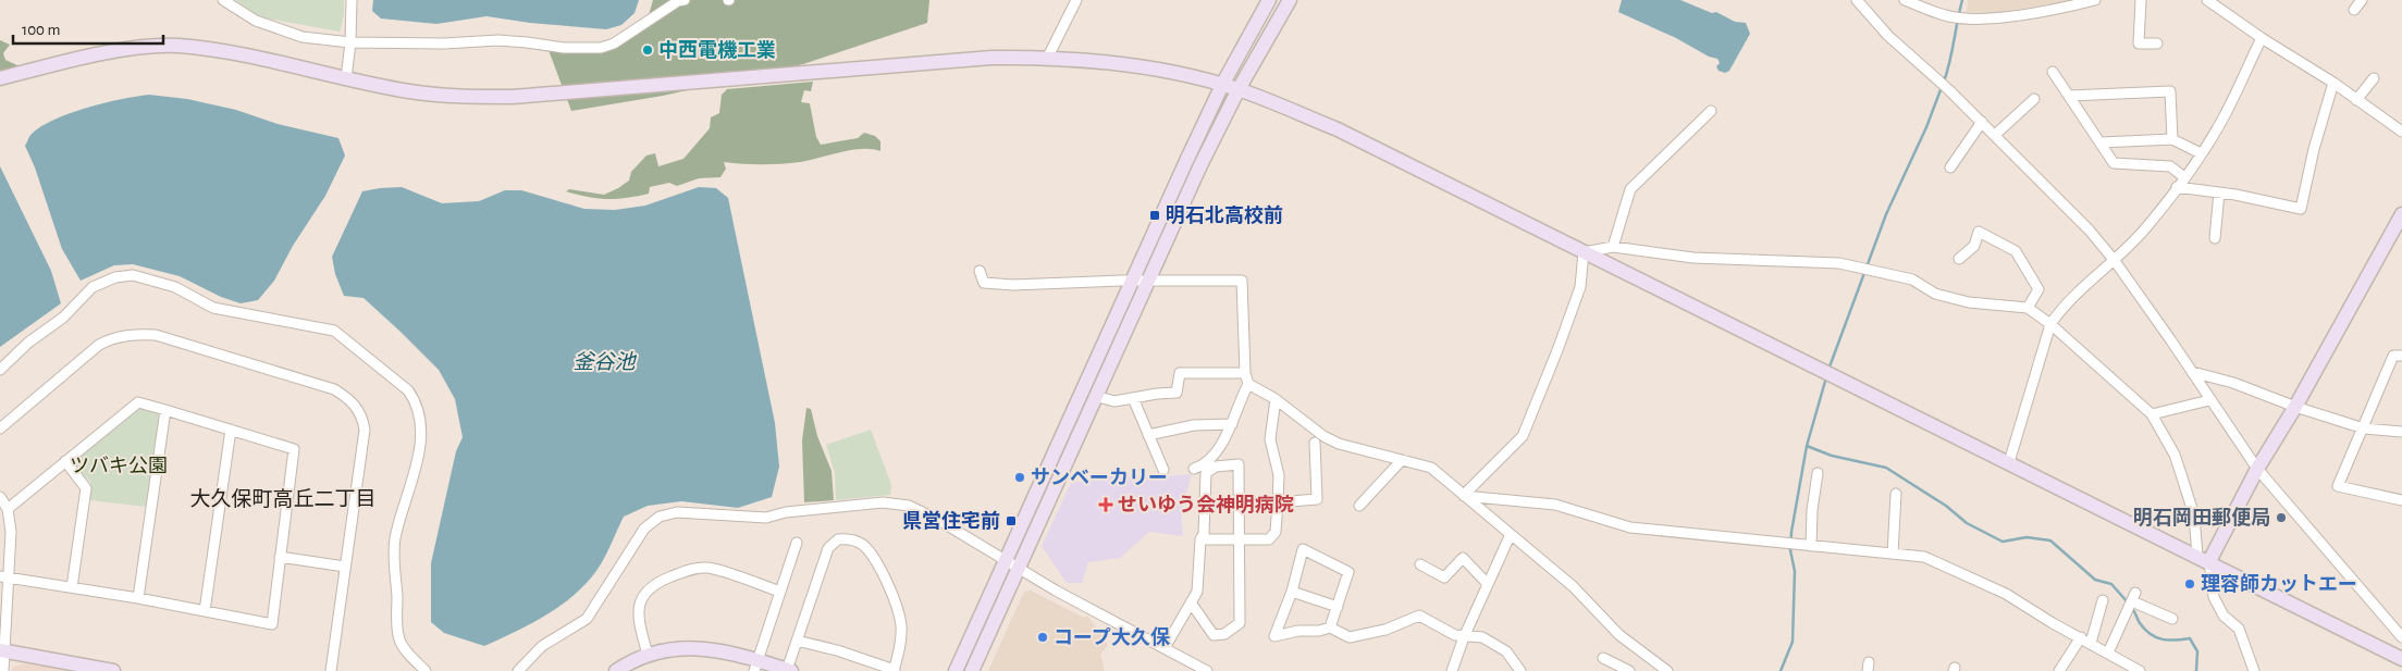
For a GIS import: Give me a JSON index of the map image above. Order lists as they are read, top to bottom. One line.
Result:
{"districts":["大久保町高丘二丁目"],"water":["釜谷池"],"parks":["ツバキ公園"],"places":{"other":["中西電機工業","サンベーカリー","明石岡田郵便局","理容師カットエー","コープ大久保"],"transit":["明石北高校前","県営住宅前"],"health":["せいゆう会神明病院"]},"scale_bar":"100 m"}
